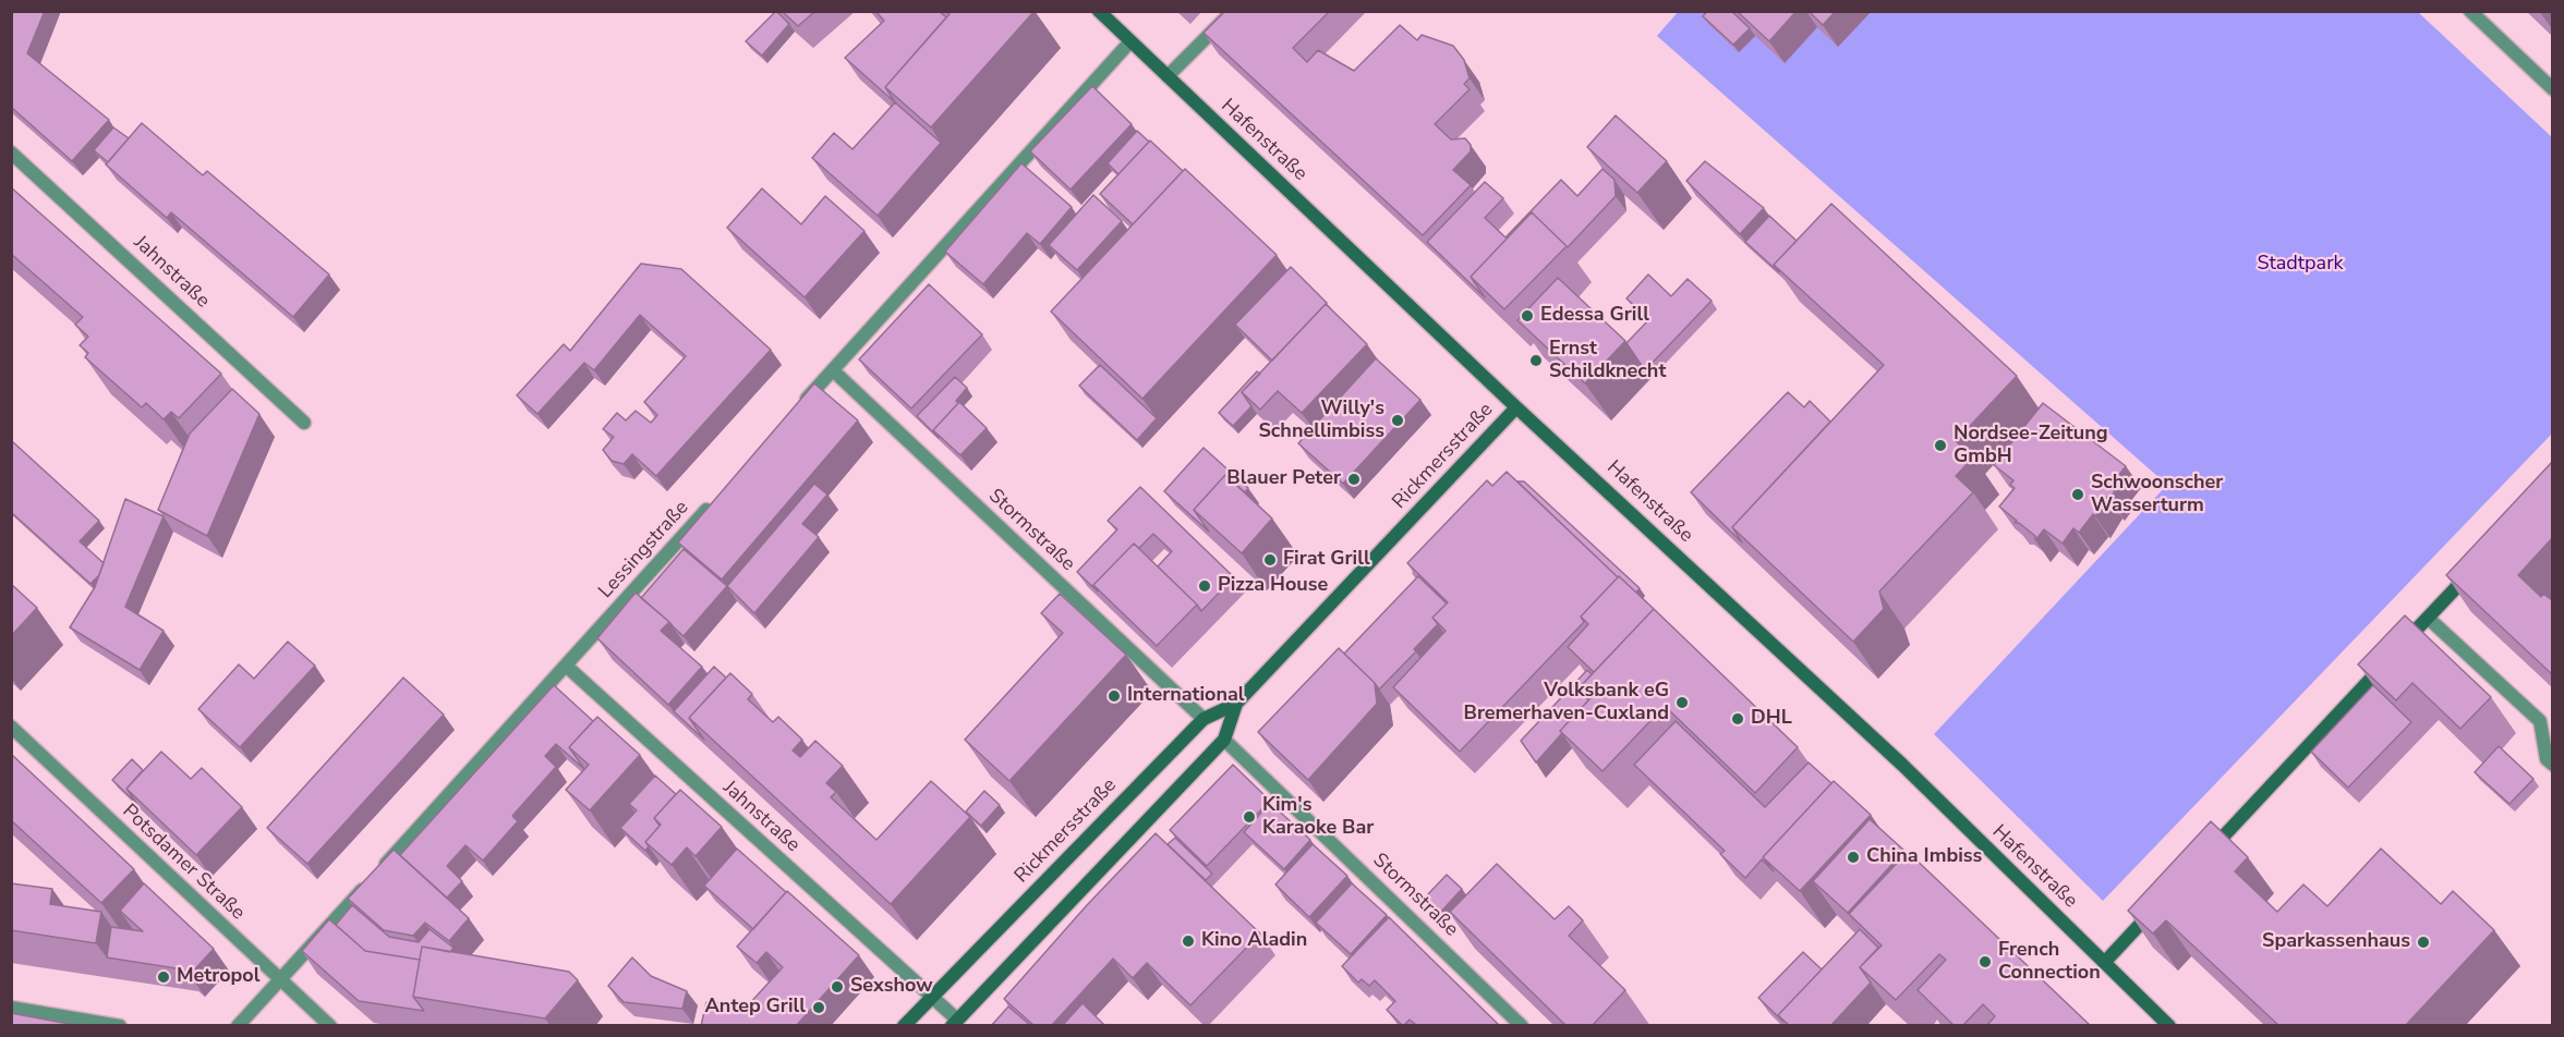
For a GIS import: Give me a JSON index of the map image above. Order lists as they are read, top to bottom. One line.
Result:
{"streets":{"main road":["Hafenstraße","Rickmersstraße"],"street":["Jahnstraße","Stormstraße","Lessingstraße","Potsdamer Straße"]},"crossings":[["Hafenstraße","Rickmersstraße"],["Jahnstraße","Rickmersstraße"],["Jahnstraße","Lessingstraße"],["Rickmersstraße","Stormstraße"],["Lessingstraße","Potsdamer Straße"]],"parks":["Stadtpark"],"places":["Edessa Grill","Ernst Schildknecht","Willy's Schnellimbiss","Nordsee-Zeitung GmbH","Blauer Peter","Schwoonscher Wasserturm","Firat Grill","Pizza House","International","Volksbank eG Bremerhaven-Cuxland","DHL","Kim's Karaoke Bar","China Imbiss","Kino Aladin","Sparkassenhaus","French Connection","Metropol","Sexshow","Antep Grill"]}
